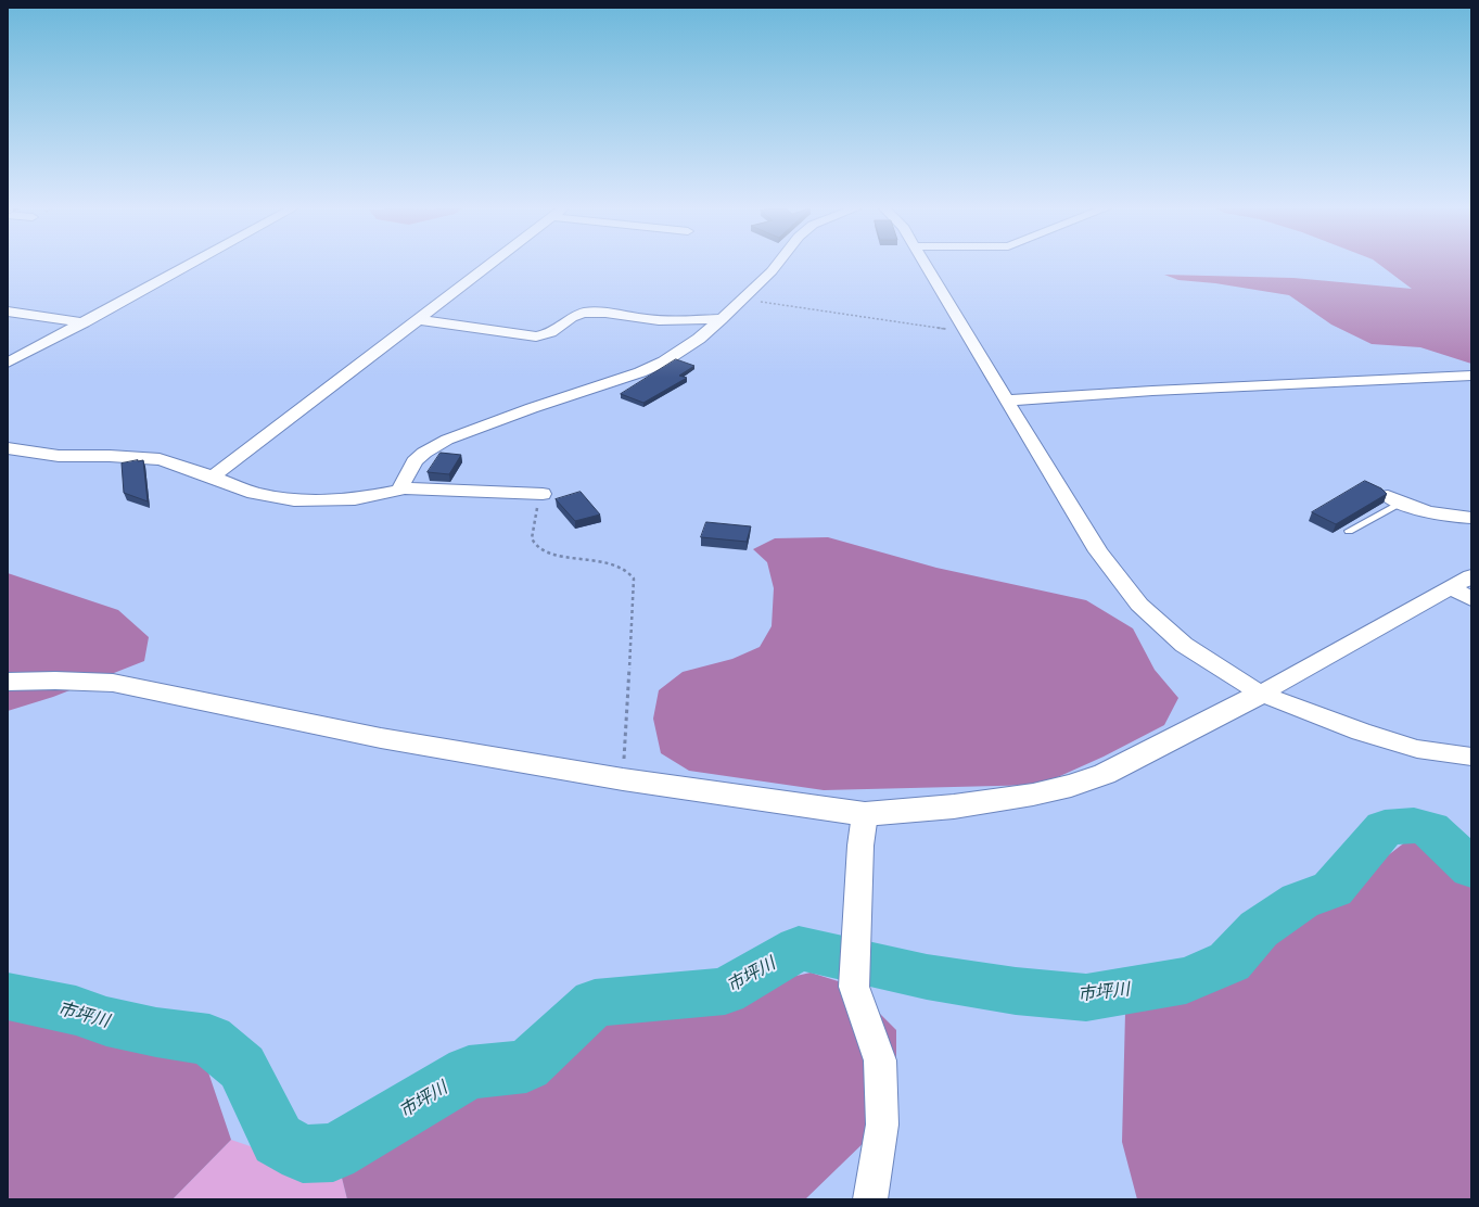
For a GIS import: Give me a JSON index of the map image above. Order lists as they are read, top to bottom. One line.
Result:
{"water":["市坪川"]}
